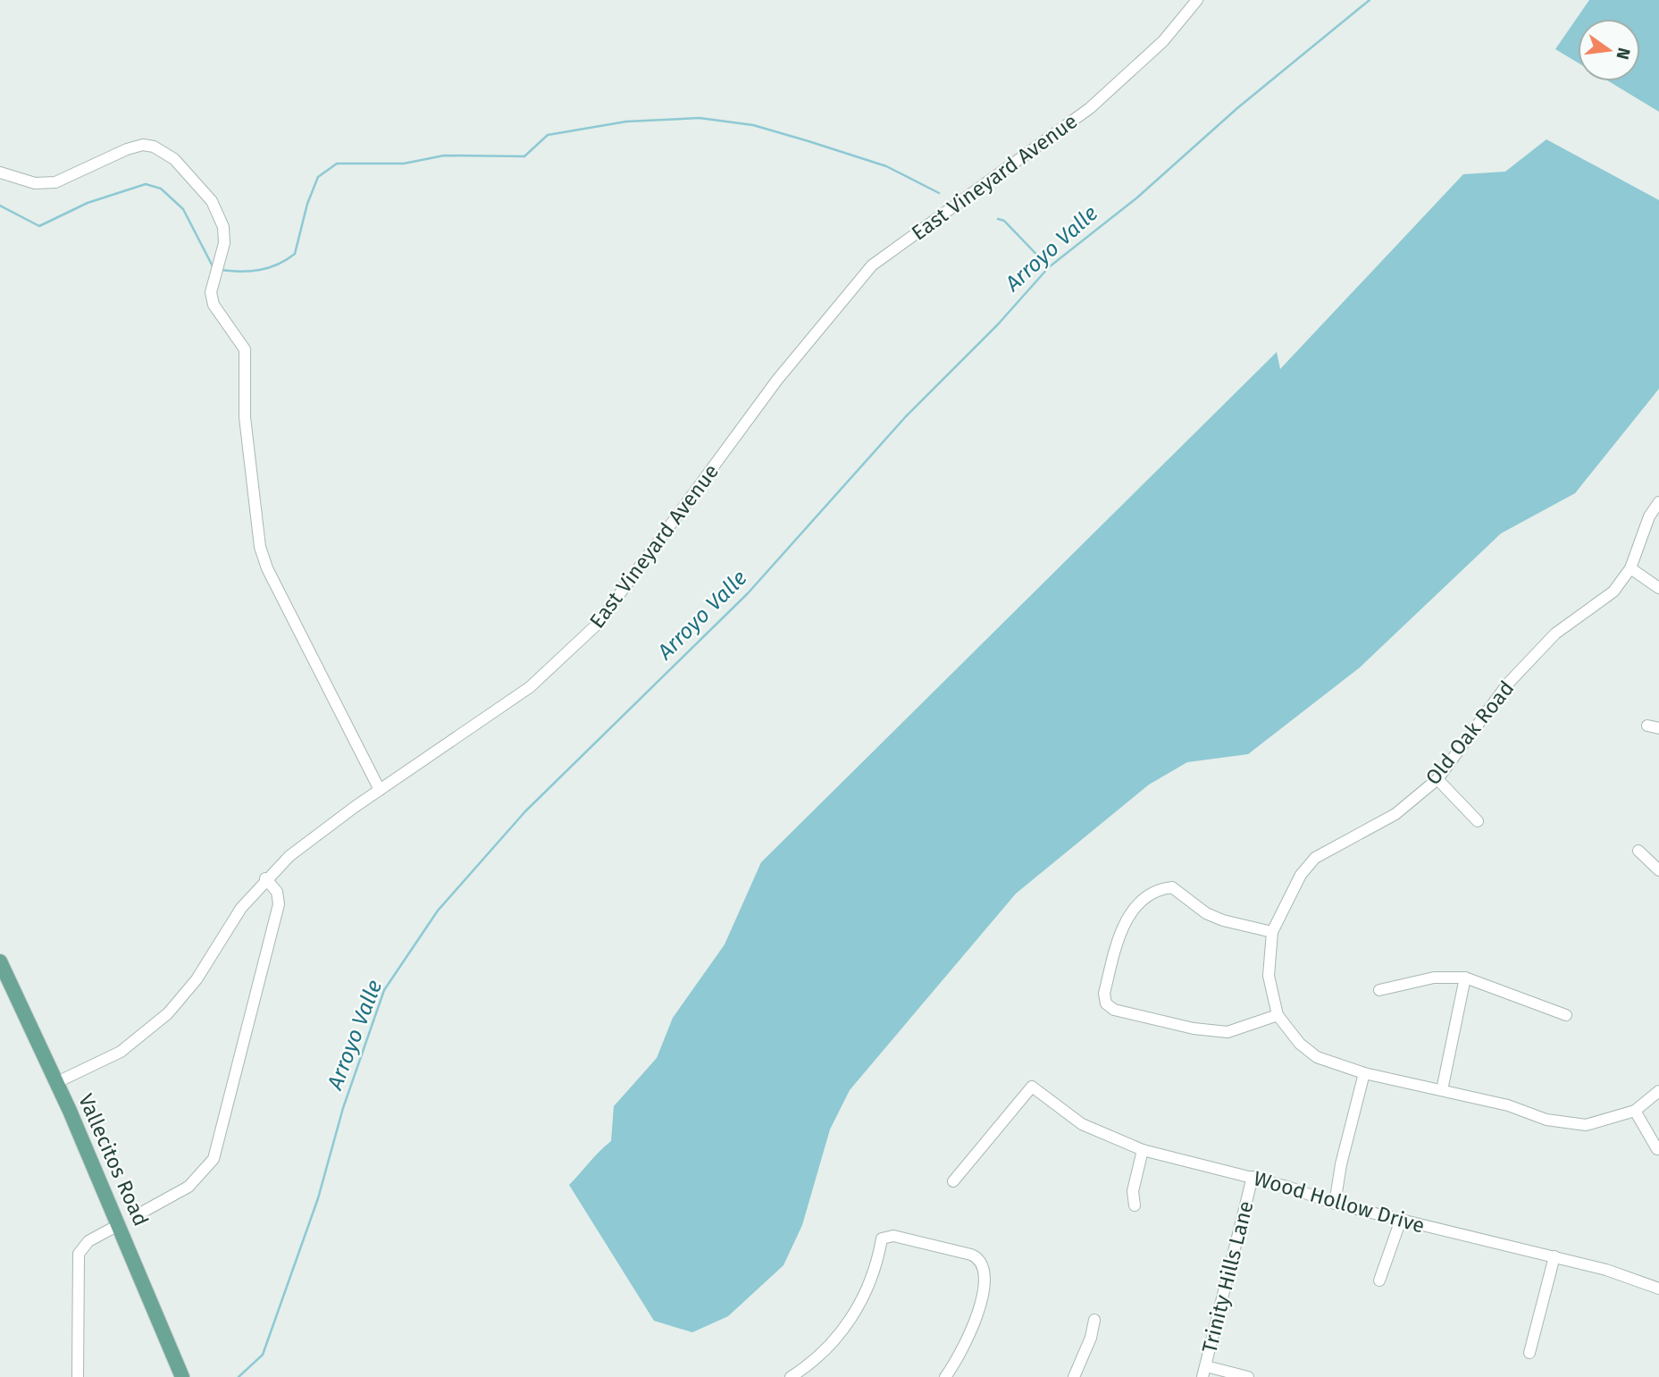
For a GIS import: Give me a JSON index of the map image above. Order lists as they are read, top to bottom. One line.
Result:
{"streets":{"main road":["Vallecitos Road"],"street":["East Vineyard Avenue","Old Oak Road","Wood Hollow Drive","Trinity Hills Lane"]},"crossings":[["East Vineyard Avenue","Vallecitos Road"],["Wood Hollow Drive","Trinity Hills Lane"]],"water":["Arroyo Valle"],"north":"right"}
